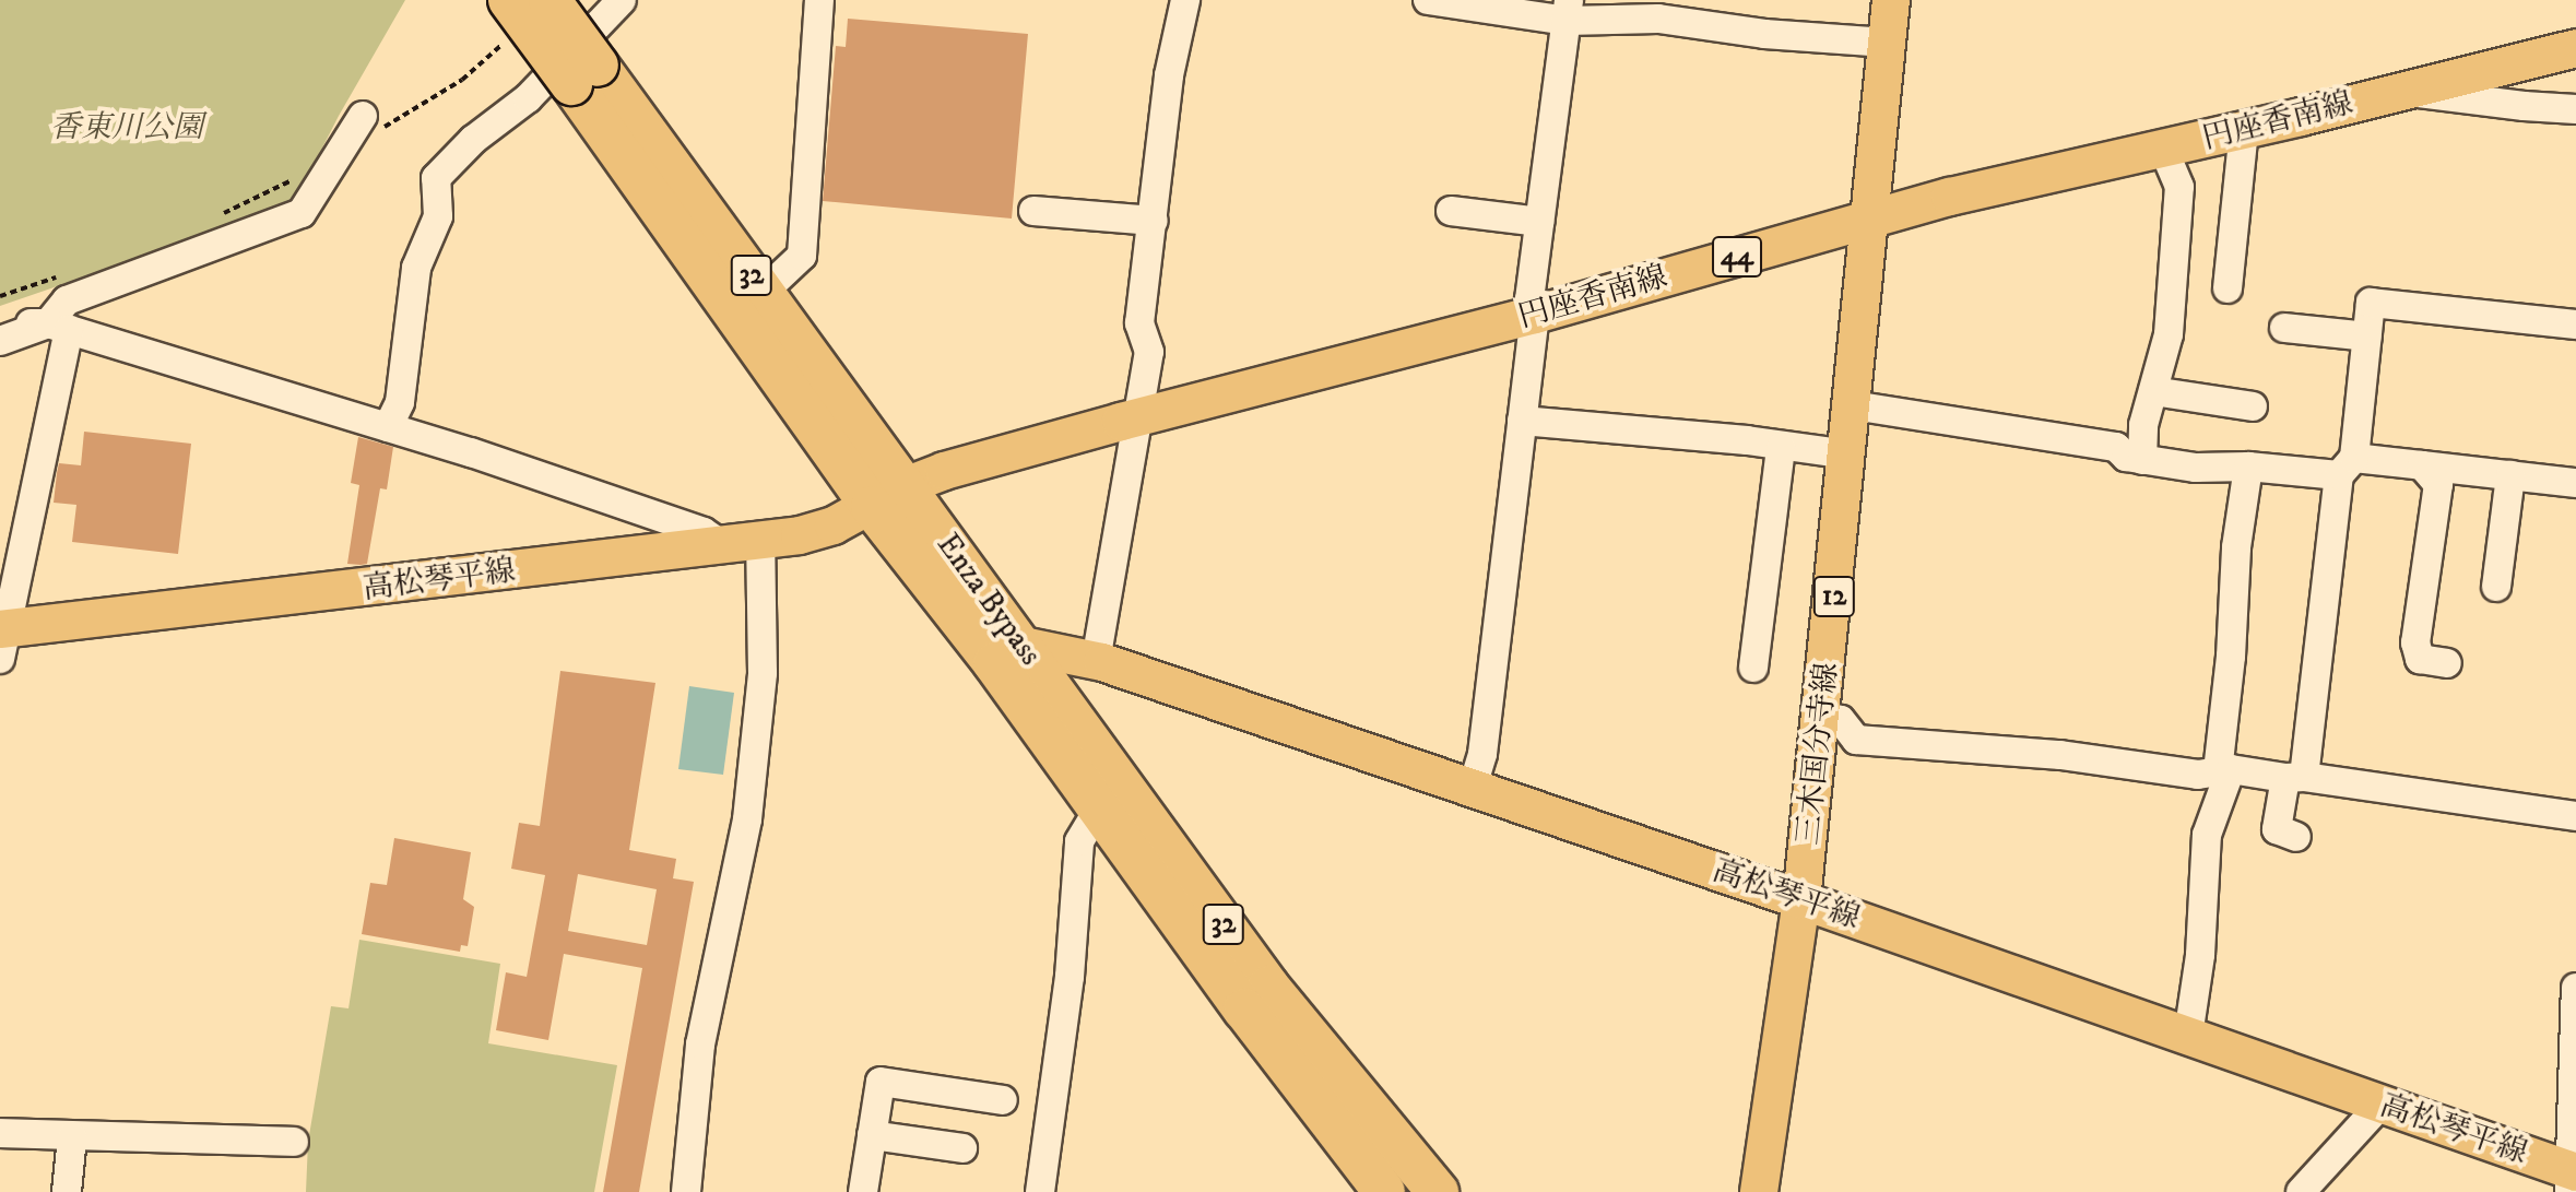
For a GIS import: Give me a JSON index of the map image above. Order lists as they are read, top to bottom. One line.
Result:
{"streets":{"highway":["32","Enza Bypass"],"main road":["円座香南線","44","高松琴平線","12","三木国分寺線"]},"crossings":[["円座香南線","高松琴平線"],["円座香南線","Enza Bypass"],["円座香南線","三木国分寺線"],["高松琴平線","Enza Bypass"],["高松琴平線","三木国分寺線"]],"parks":["香東川公園"]}
